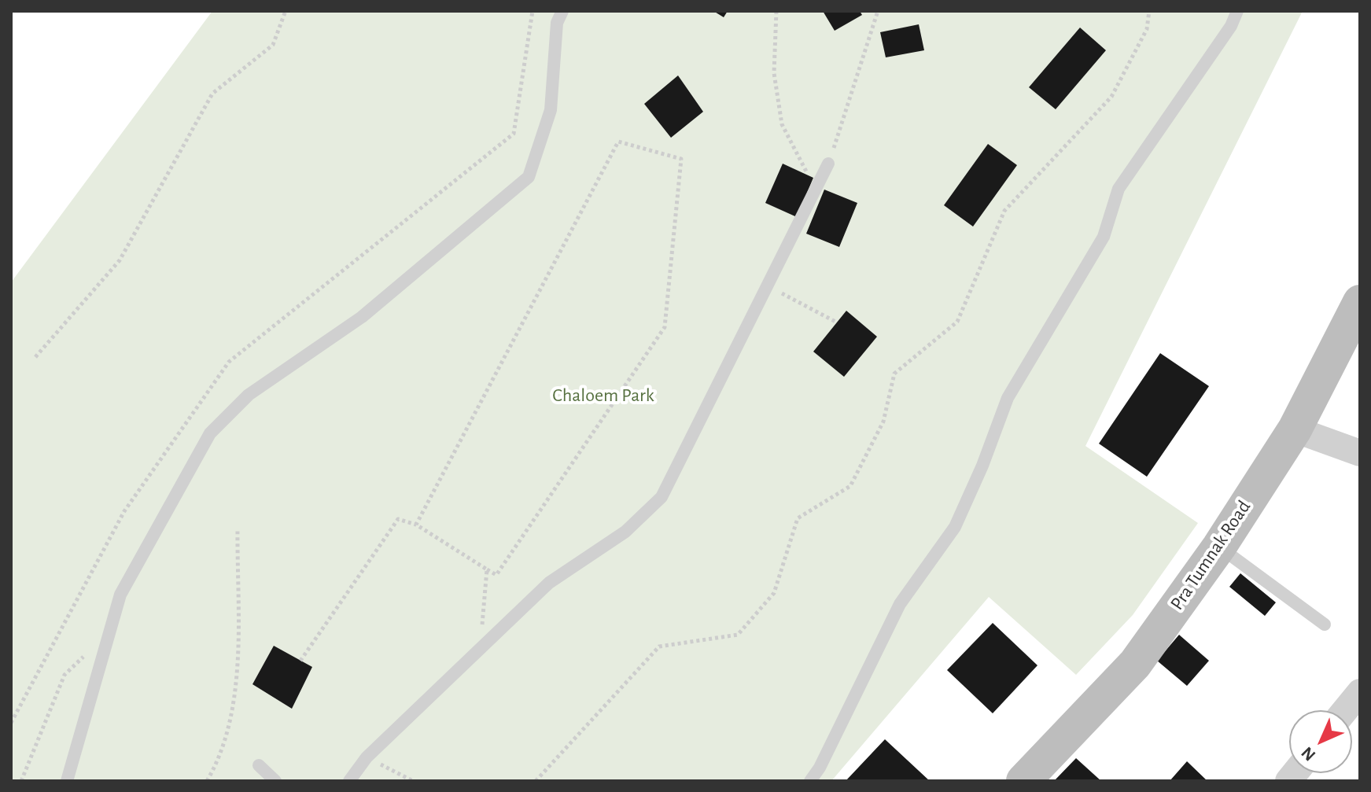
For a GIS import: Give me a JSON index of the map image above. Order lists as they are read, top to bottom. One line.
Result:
{"streets":{"street":["Pra Tumnak Road"]},"parks":["Chaloem Park"],"north":"bottom left"}
